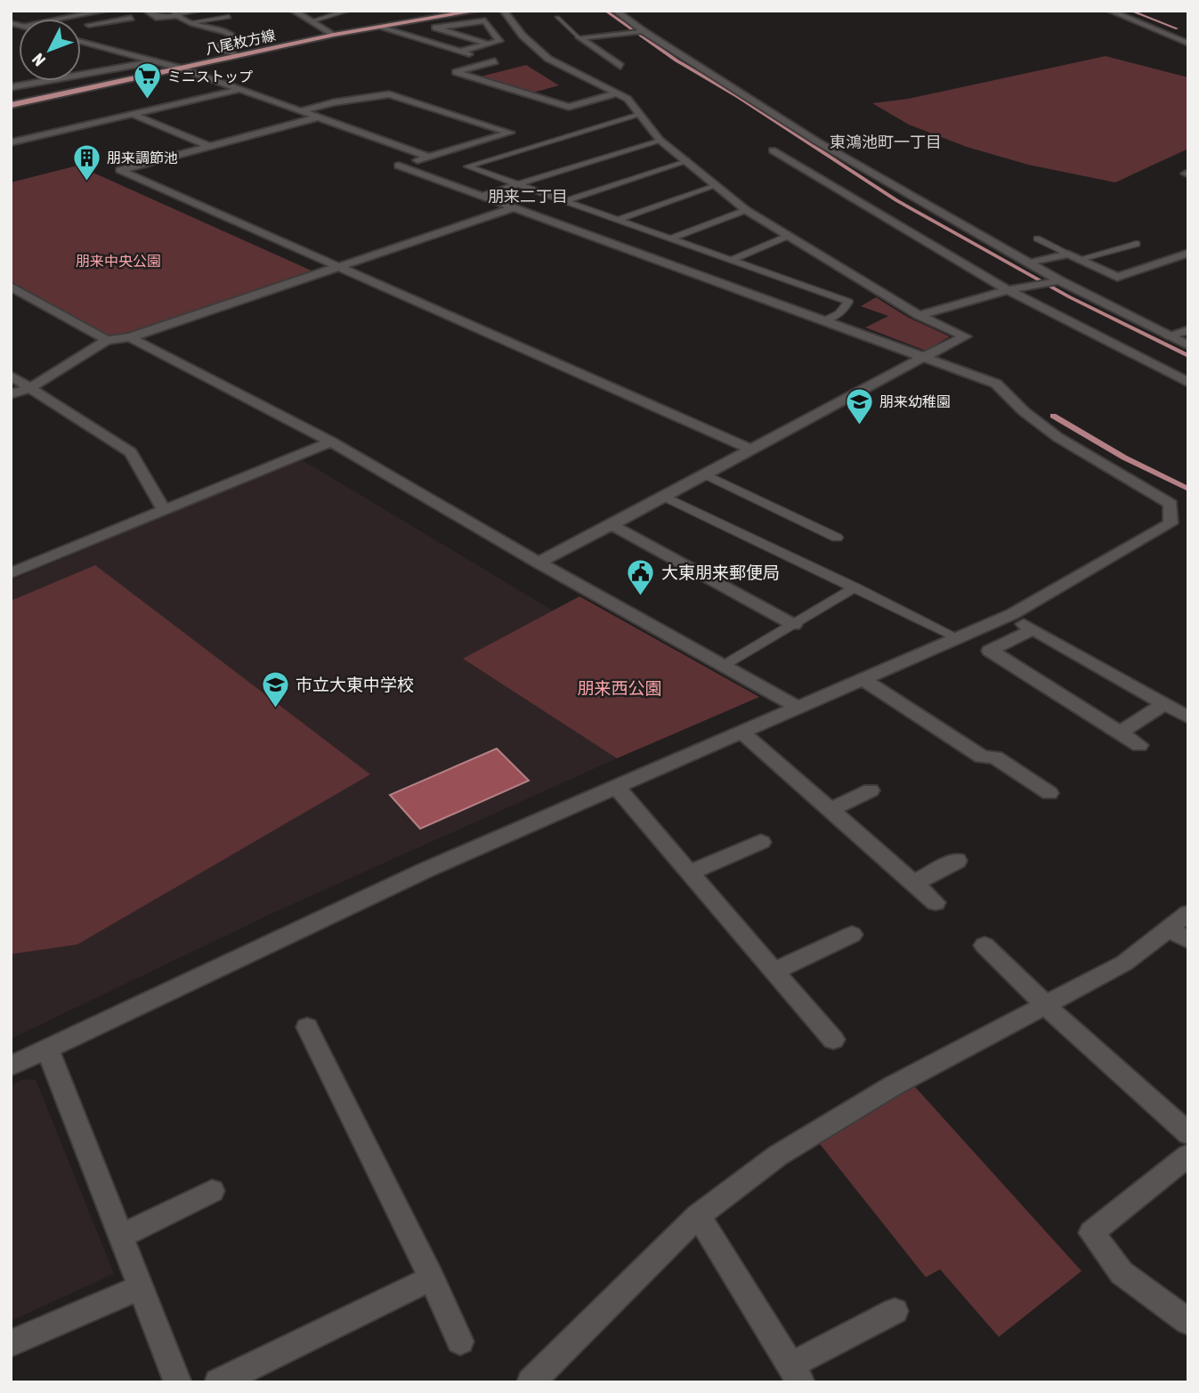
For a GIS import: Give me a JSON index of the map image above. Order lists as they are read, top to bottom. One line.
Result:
{"streets":{"main road":["八尾枚方線"]},"districts":["東鴻池町一丁目","朋来二丁目"],"parks":["朋来中央公園","朋来西公園"],"places":{"supermarket":["ミニストップ"],"building":["朋来調節池"],"school or university":["朋来幼稚園","市立大東中学校"],"public building":["大東朋来郵便局"]},"north":"bottom left"}
